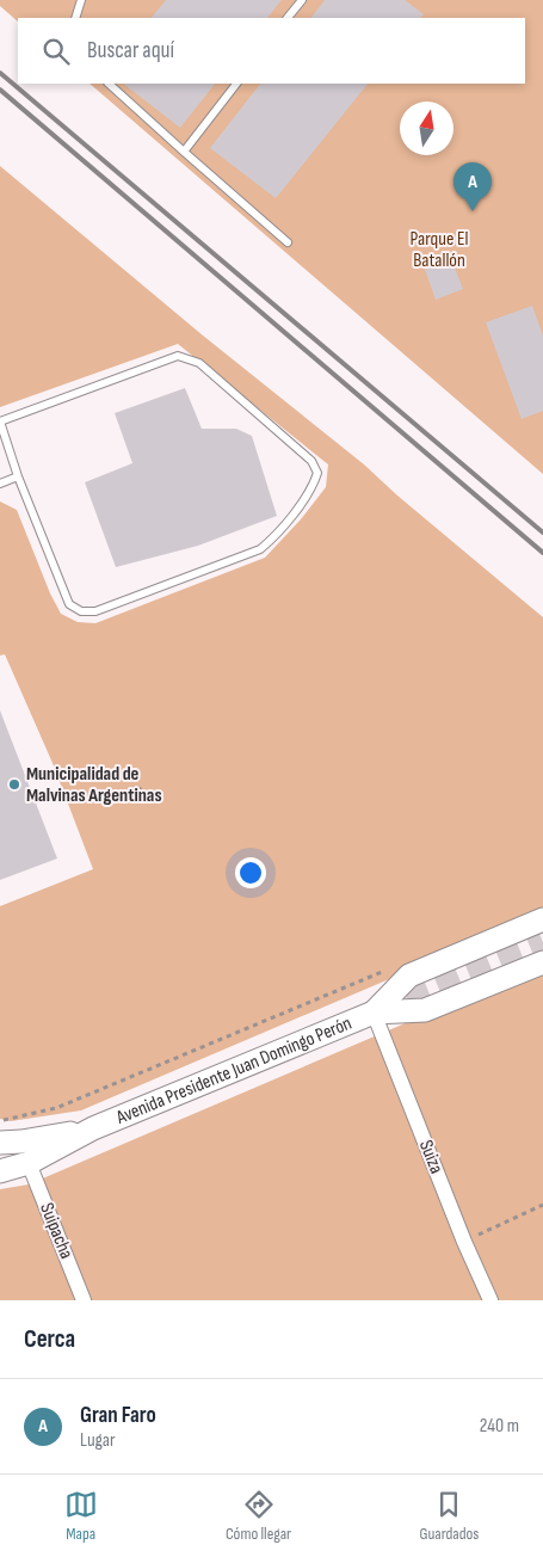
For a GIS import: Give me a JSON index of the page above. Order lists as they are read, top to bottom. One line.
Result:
{"streets":{"main road":["Avenida Presidente Juan Domingo Perón"],"street":["Suiza","Suipacha"]},"crossings":[["Avenida Presidente Juan Domingo Perón","Suiza"],["Avenida Presidente Juan Domingo Perón","Suipacha"]],"parks":["Parque El Batallón"],"places":["Municipalidad de Malvinas Argentinas"],"north":"top","page":{"search":"Buscar aquí","pins":"A","heading":"Cerca","list":[{"mark":"A","name":"Gran Faro","note":"Lugar","value":"240 m"}],"nav":["Mapa","Cómo llegar","Guardados"]}}
